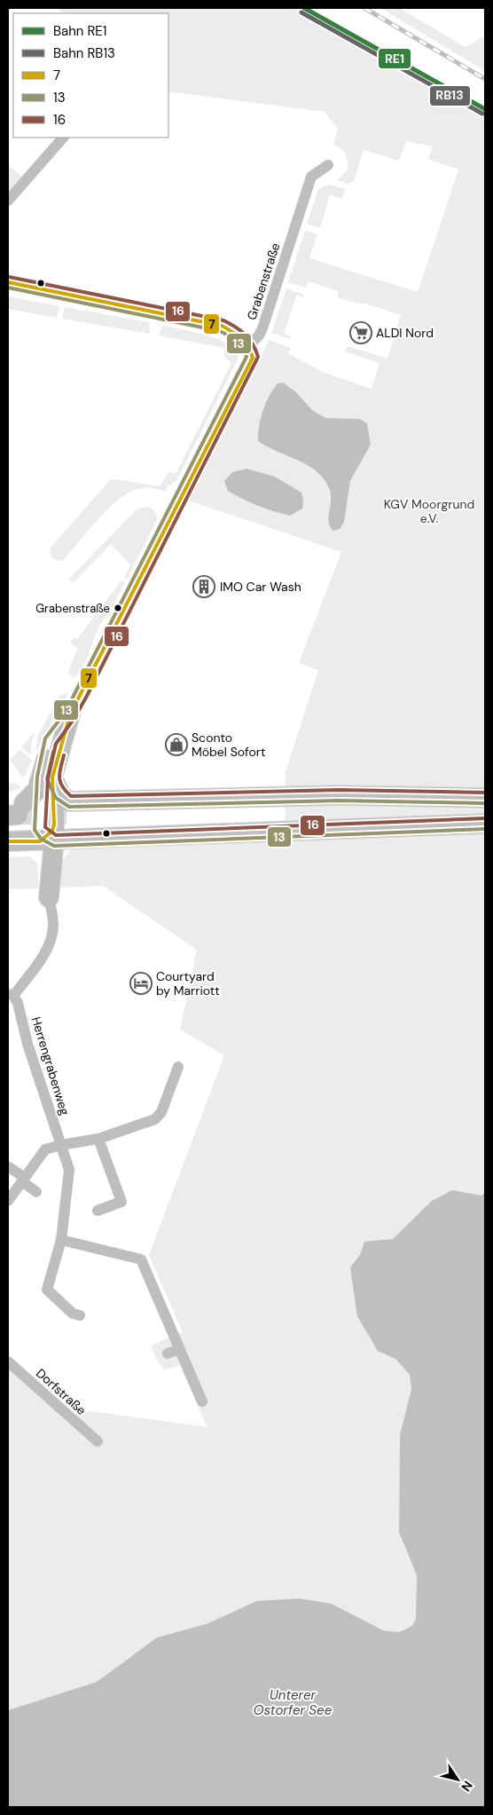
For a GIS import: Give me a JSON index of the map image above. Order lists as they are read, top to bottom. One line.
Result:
{"streets":{"street":["Grabenstraße","Herrengrabenweg","Dorfstraße"]},"water":["Unterer Ostorfer See"],"parks":["KGV Moorgrund e.V."],"places":{"supermarket":["ALDI Nord"],"building":["IMO Car Wash"],"other":["Grabenstraße"],"shop":["Sconto Möbel Sofort"],"hotel":["Courtyard by Marriott"]},"lines":["rail line RE1","rail line RB13","transit line 16","transit line 7","transit line 13"],"legend":["Bahn RE1","Bahn RB13","7","13","16"],"north":"bottom right"}
